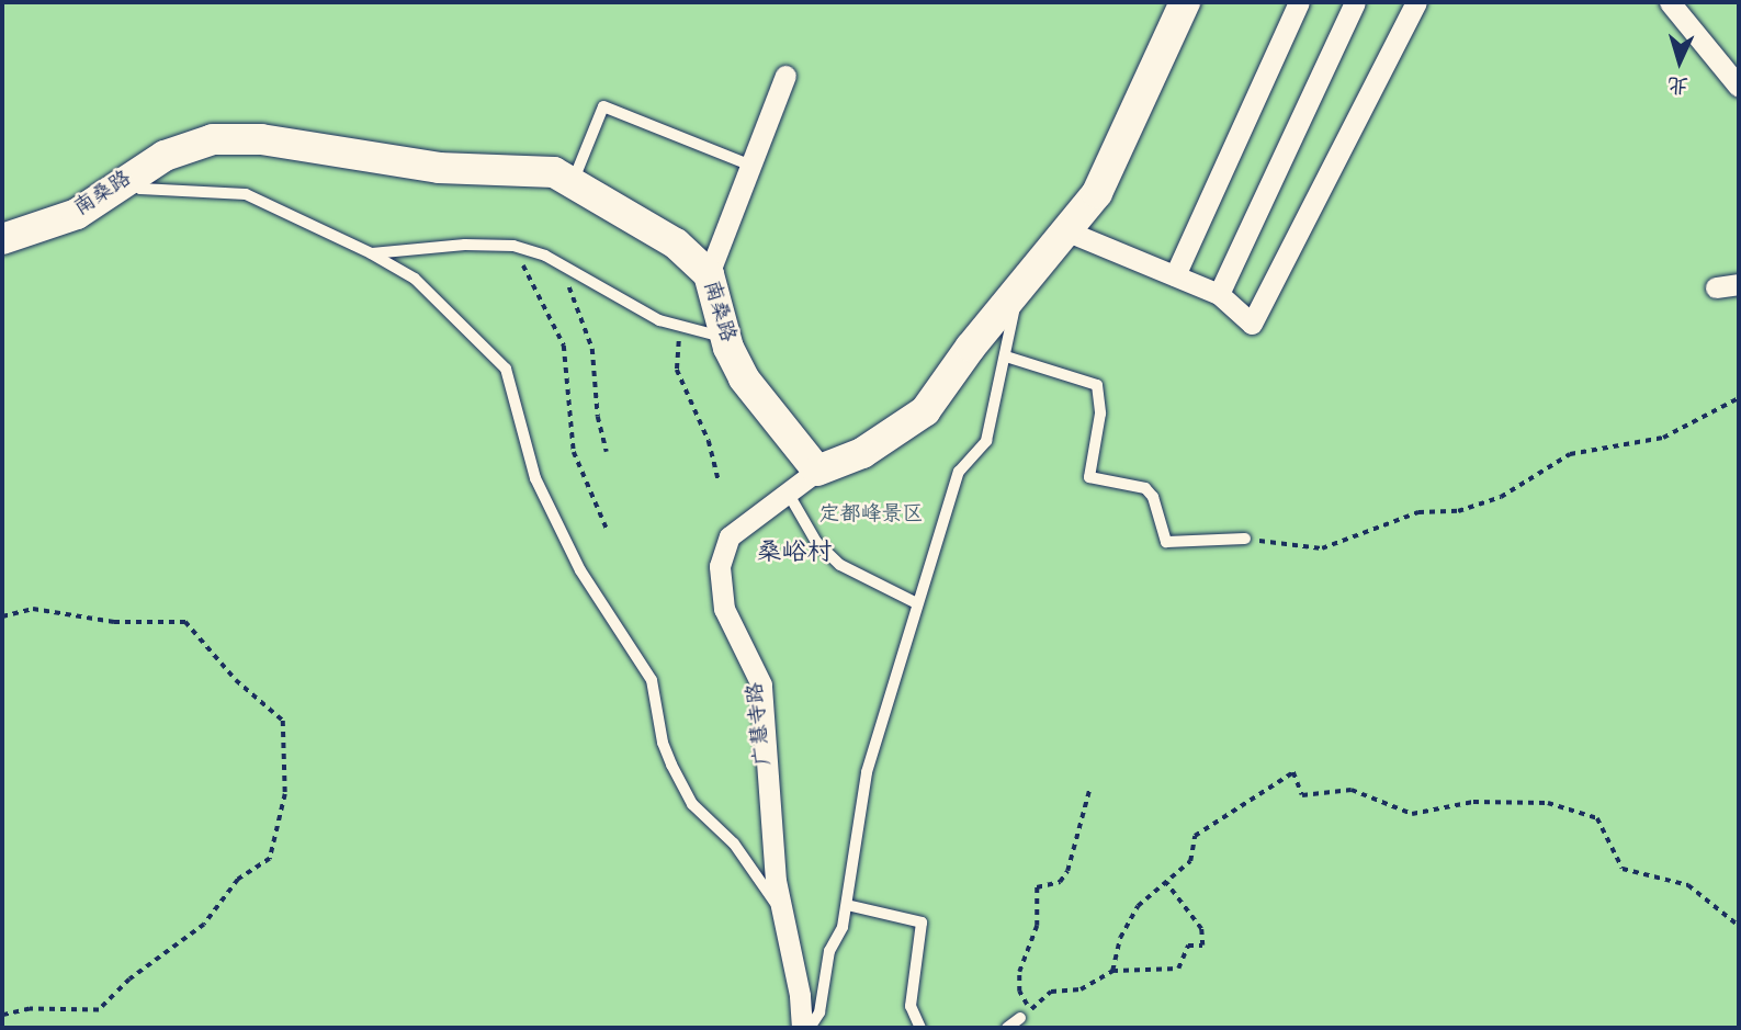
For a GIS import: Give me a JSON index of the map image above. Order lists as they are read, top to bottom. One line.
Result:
{"streets":{"street":["南桑路","广慧寺路"]},"crossings":[["南桑路","广慧寺路"]],"districts":["桑峪村"],"parks":["定都峰景区"],"north":"bottom"}
